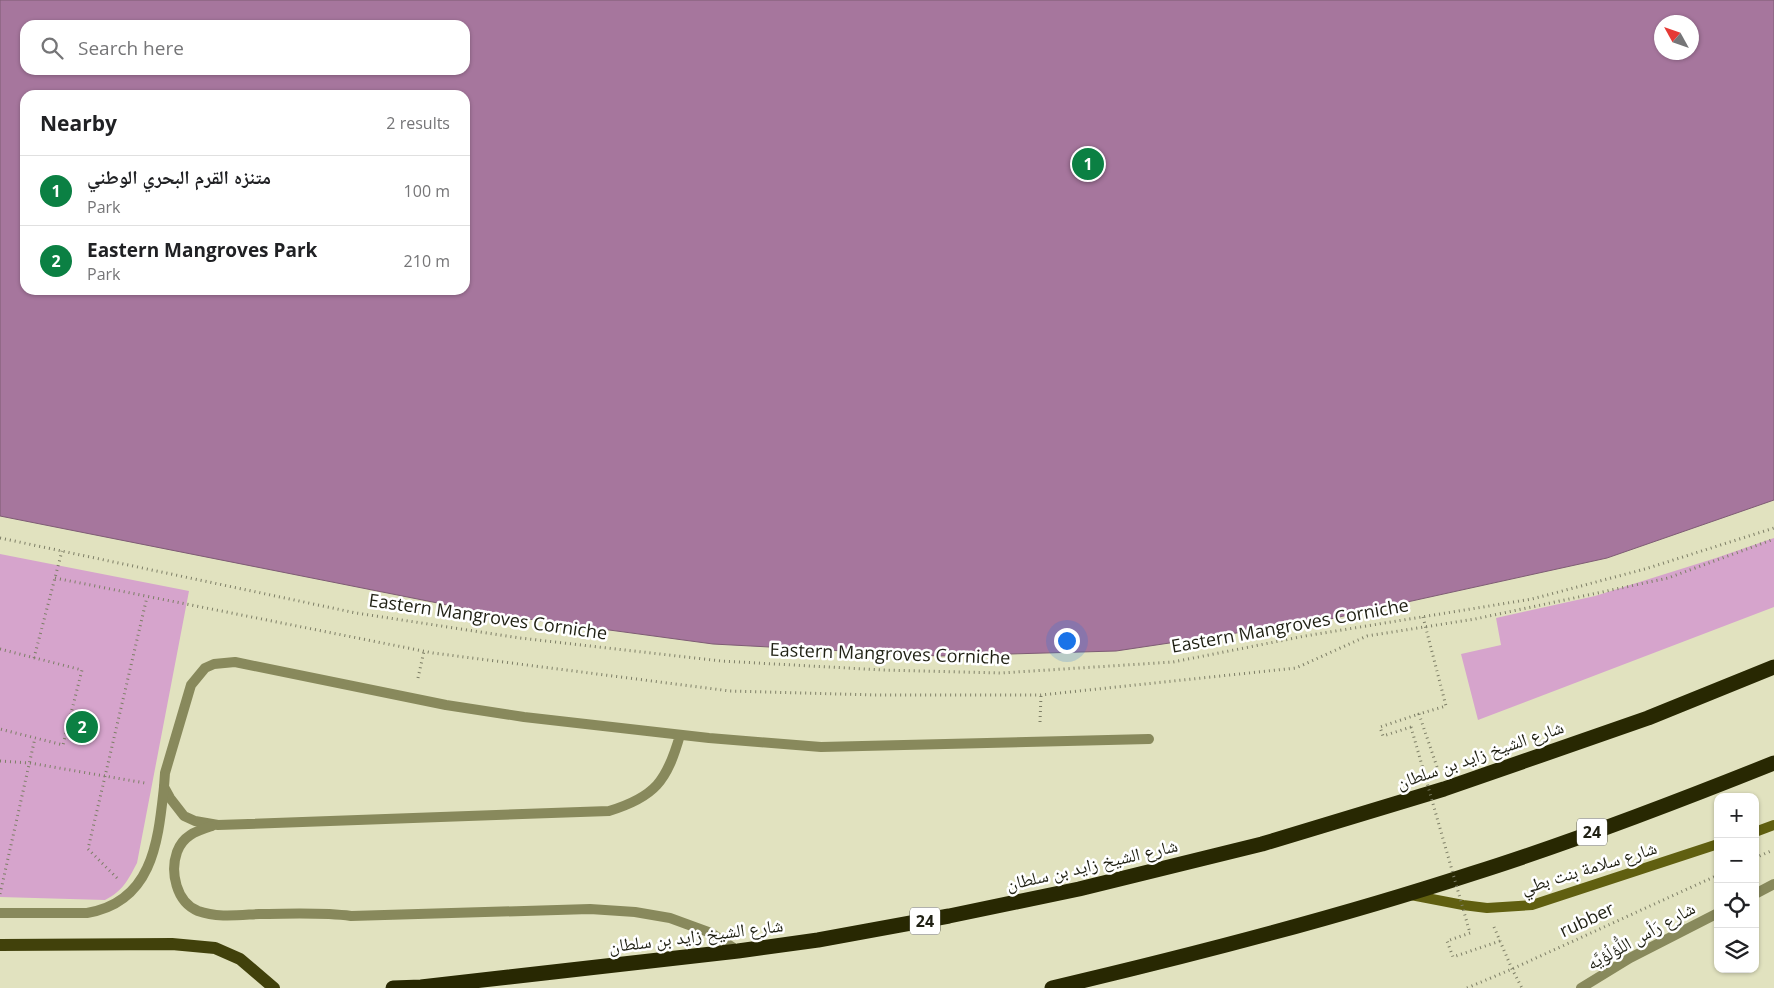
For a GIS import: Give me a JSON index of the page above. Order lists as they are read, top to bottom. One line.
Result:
{"streets":{"highway":["شارع الشيخ زايد بن سلطان","24"],"main road":["شارع سلامة بنت بطي"],"street":["شارع رَأس اللُّؤلُؤيَّه"],"path":["Eastern Mangroves Corniche","rubber"]},"crossings":[["24","شارع سلامة بنت بطي"]],"north":"top left","page":{"search":"Search here","heading":["Nearby","2 results"],"pins":["1","2"],"list":[{"mark":"1","name":"متنزه القرم البحري الوطني","note":"Park","value":"100 m"},{"mark":"2","name":"Eastern Mangroves Park","note":"Park","value":"210 m"}],"map_buttons":["+","−"]}}
